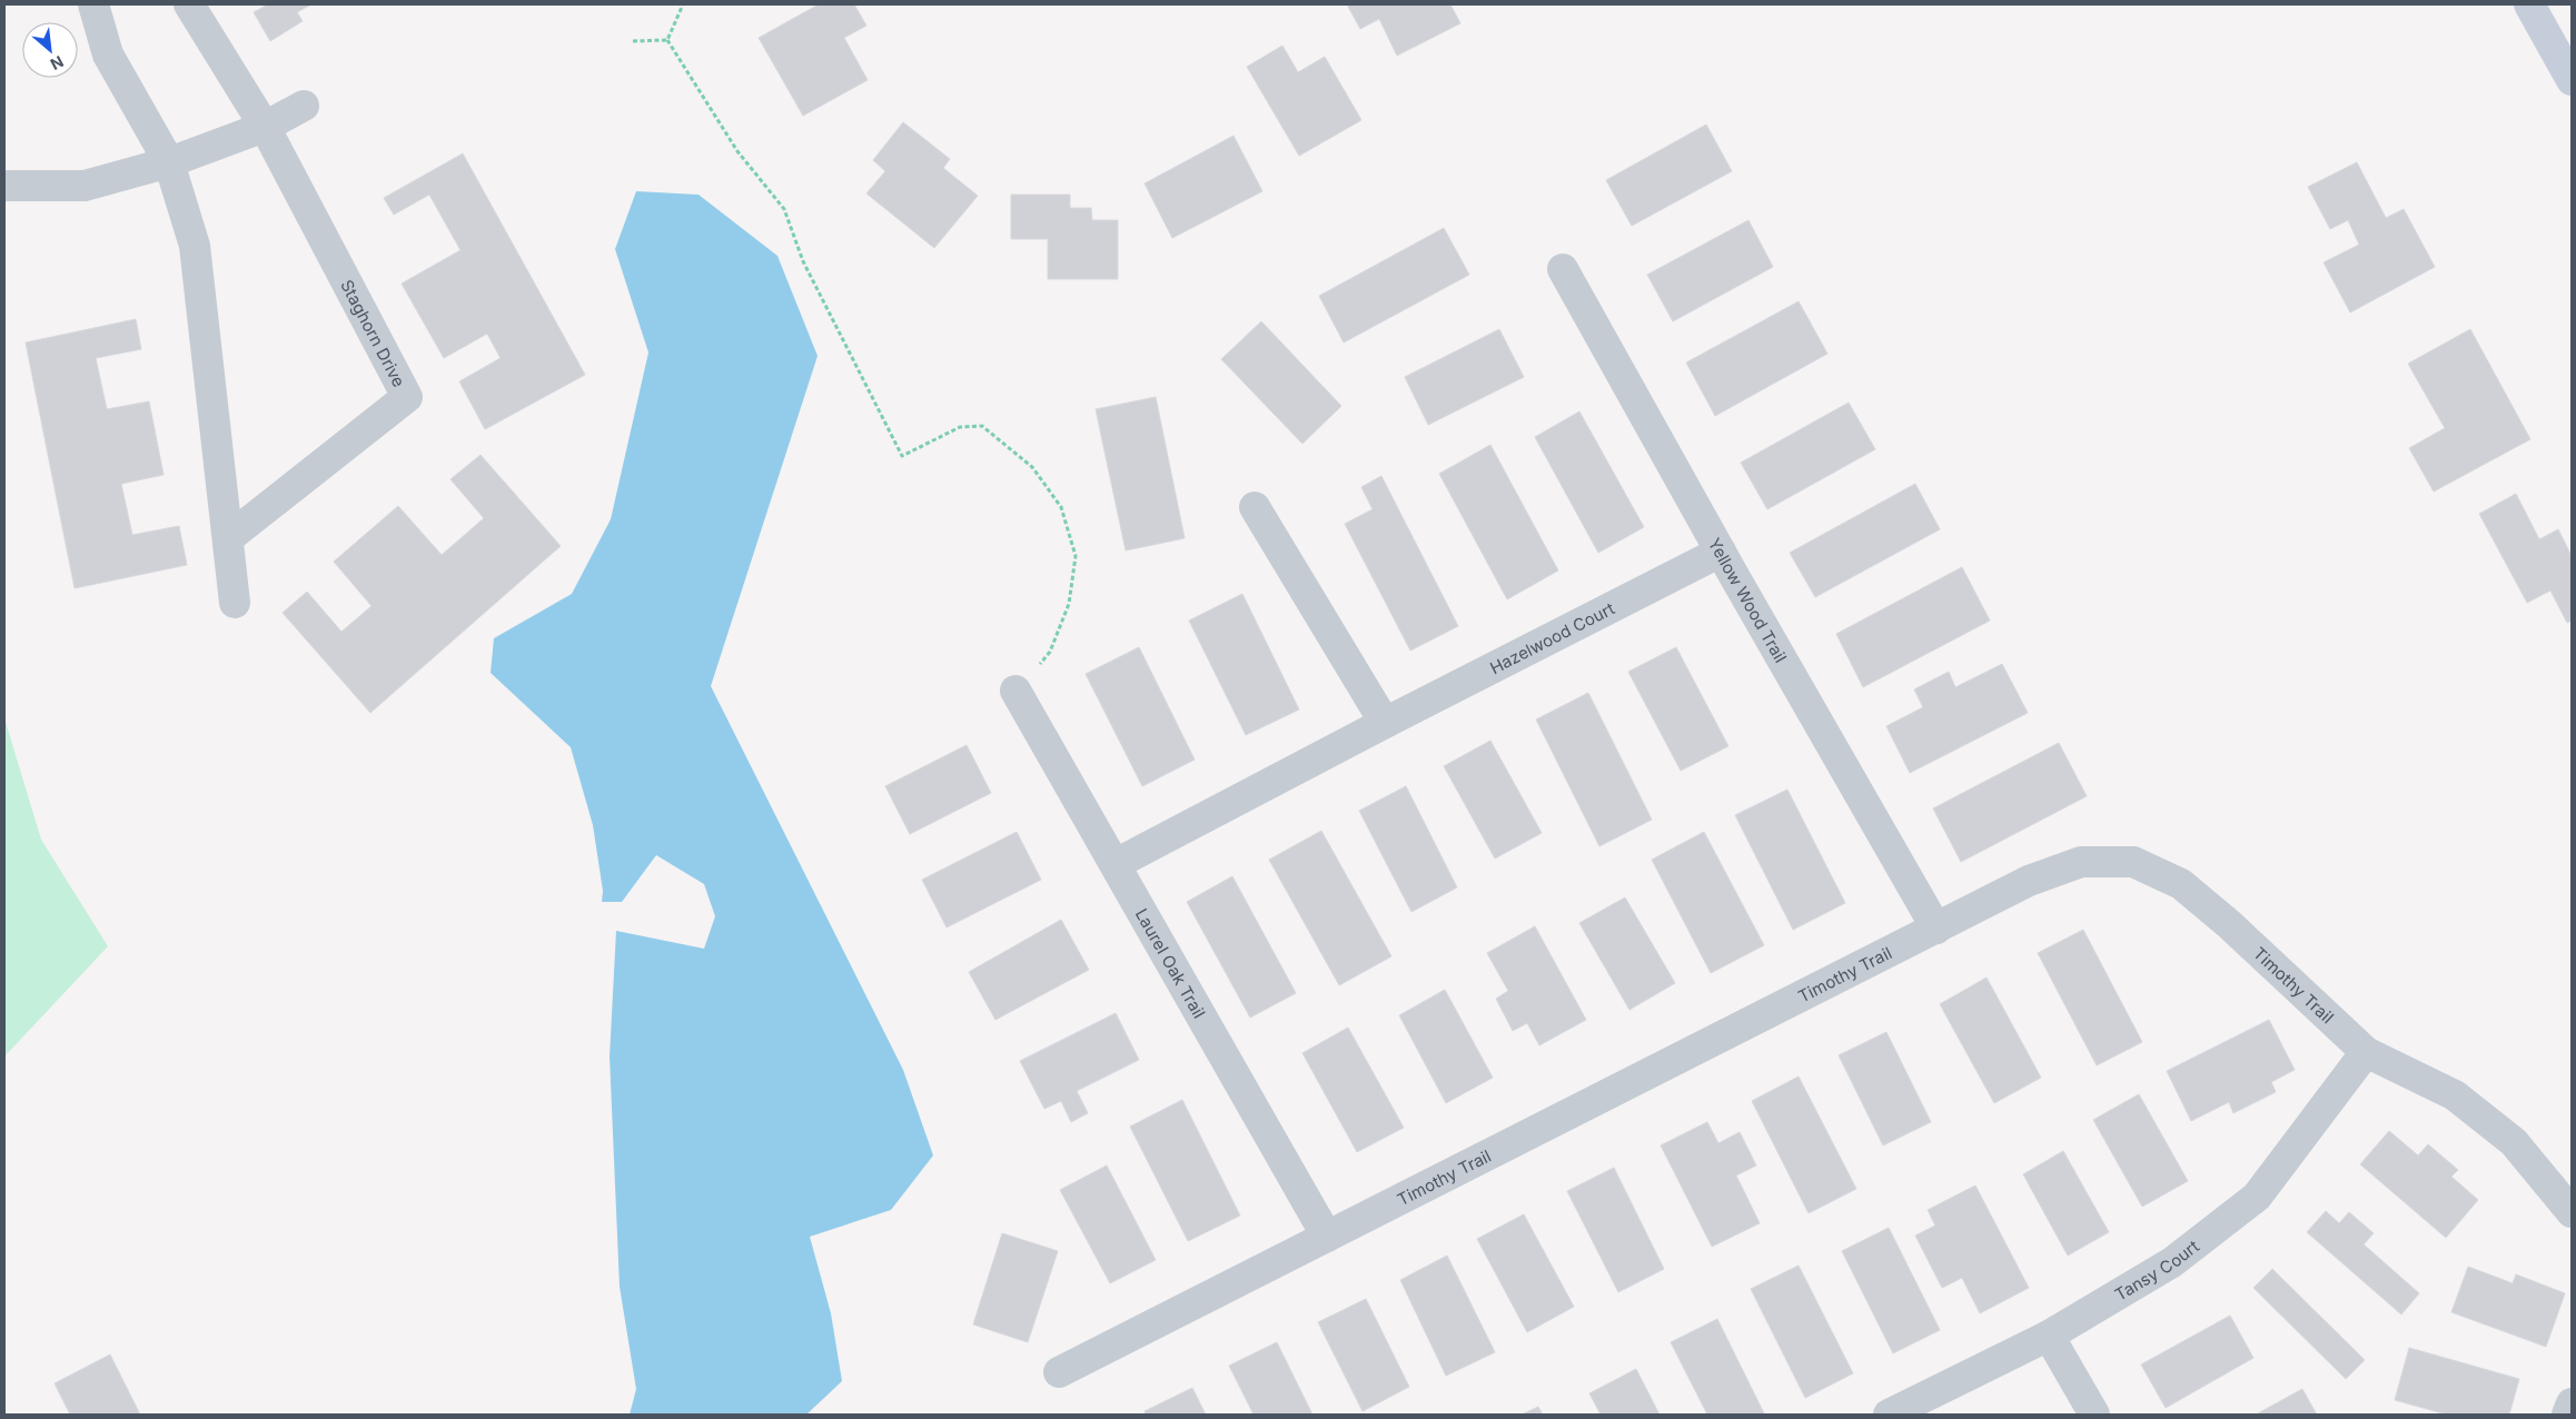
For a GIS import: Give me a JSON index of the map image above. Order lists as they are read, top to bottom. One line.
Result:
{"streets":{"street":["Staghorn Drive","Yellow Wood Trail","Hazelwood Court","Laurel Oak Trail","Timothy Trail","Tansy Court"]},"crossings":[["Yellow Wood Trail","Hazelwood Court"],["Yellow Wood Trail","Timothy Trail"],["Hazelwood Court","Laurel Oak Trail"],["Laurel Oak Trail","Timothy Trail"],["Timothy Trail","Tansy Court"]],"north":"bottom right"}
